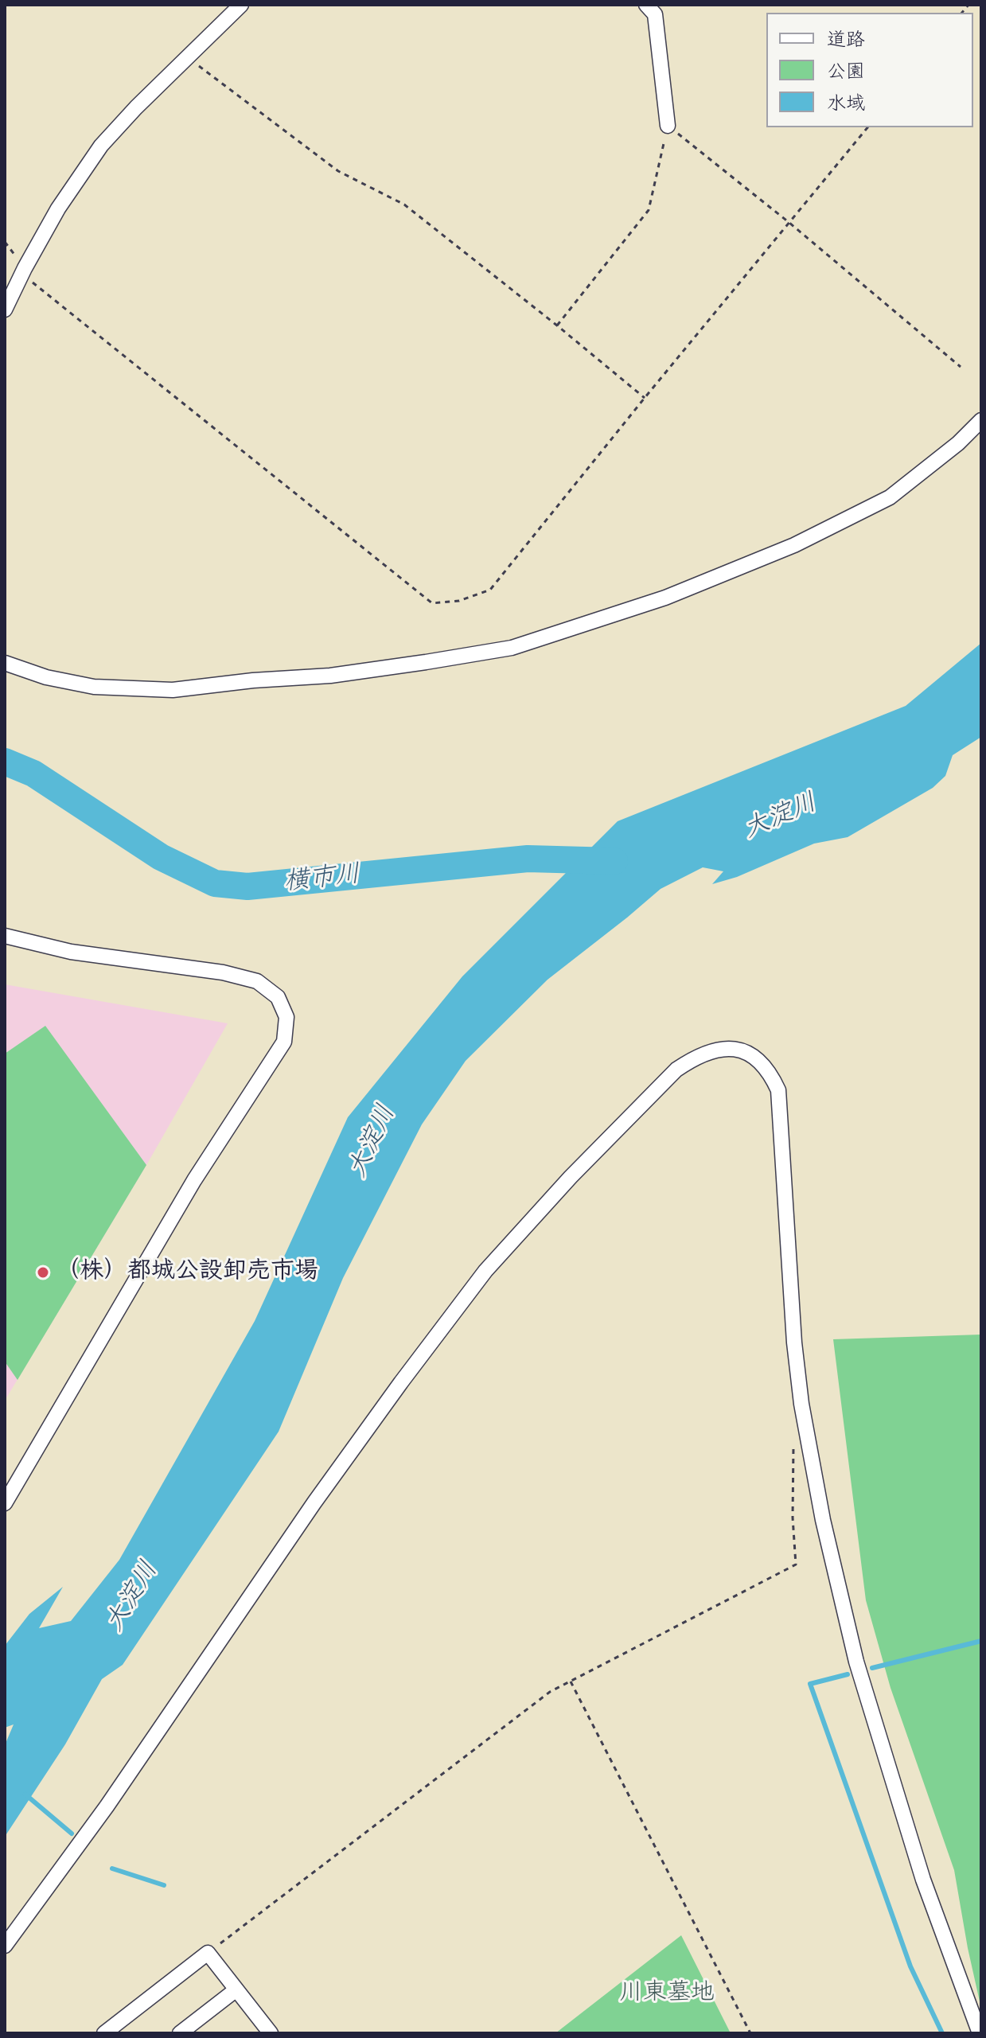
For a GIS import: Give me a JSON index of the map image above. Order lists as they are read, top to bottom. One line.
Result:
{"water":["大淀川","横市川"],"parks":["川東墓地"],"places":["（株）都城公設卸売市場"],"legend":["道路","公園","水域"]}
